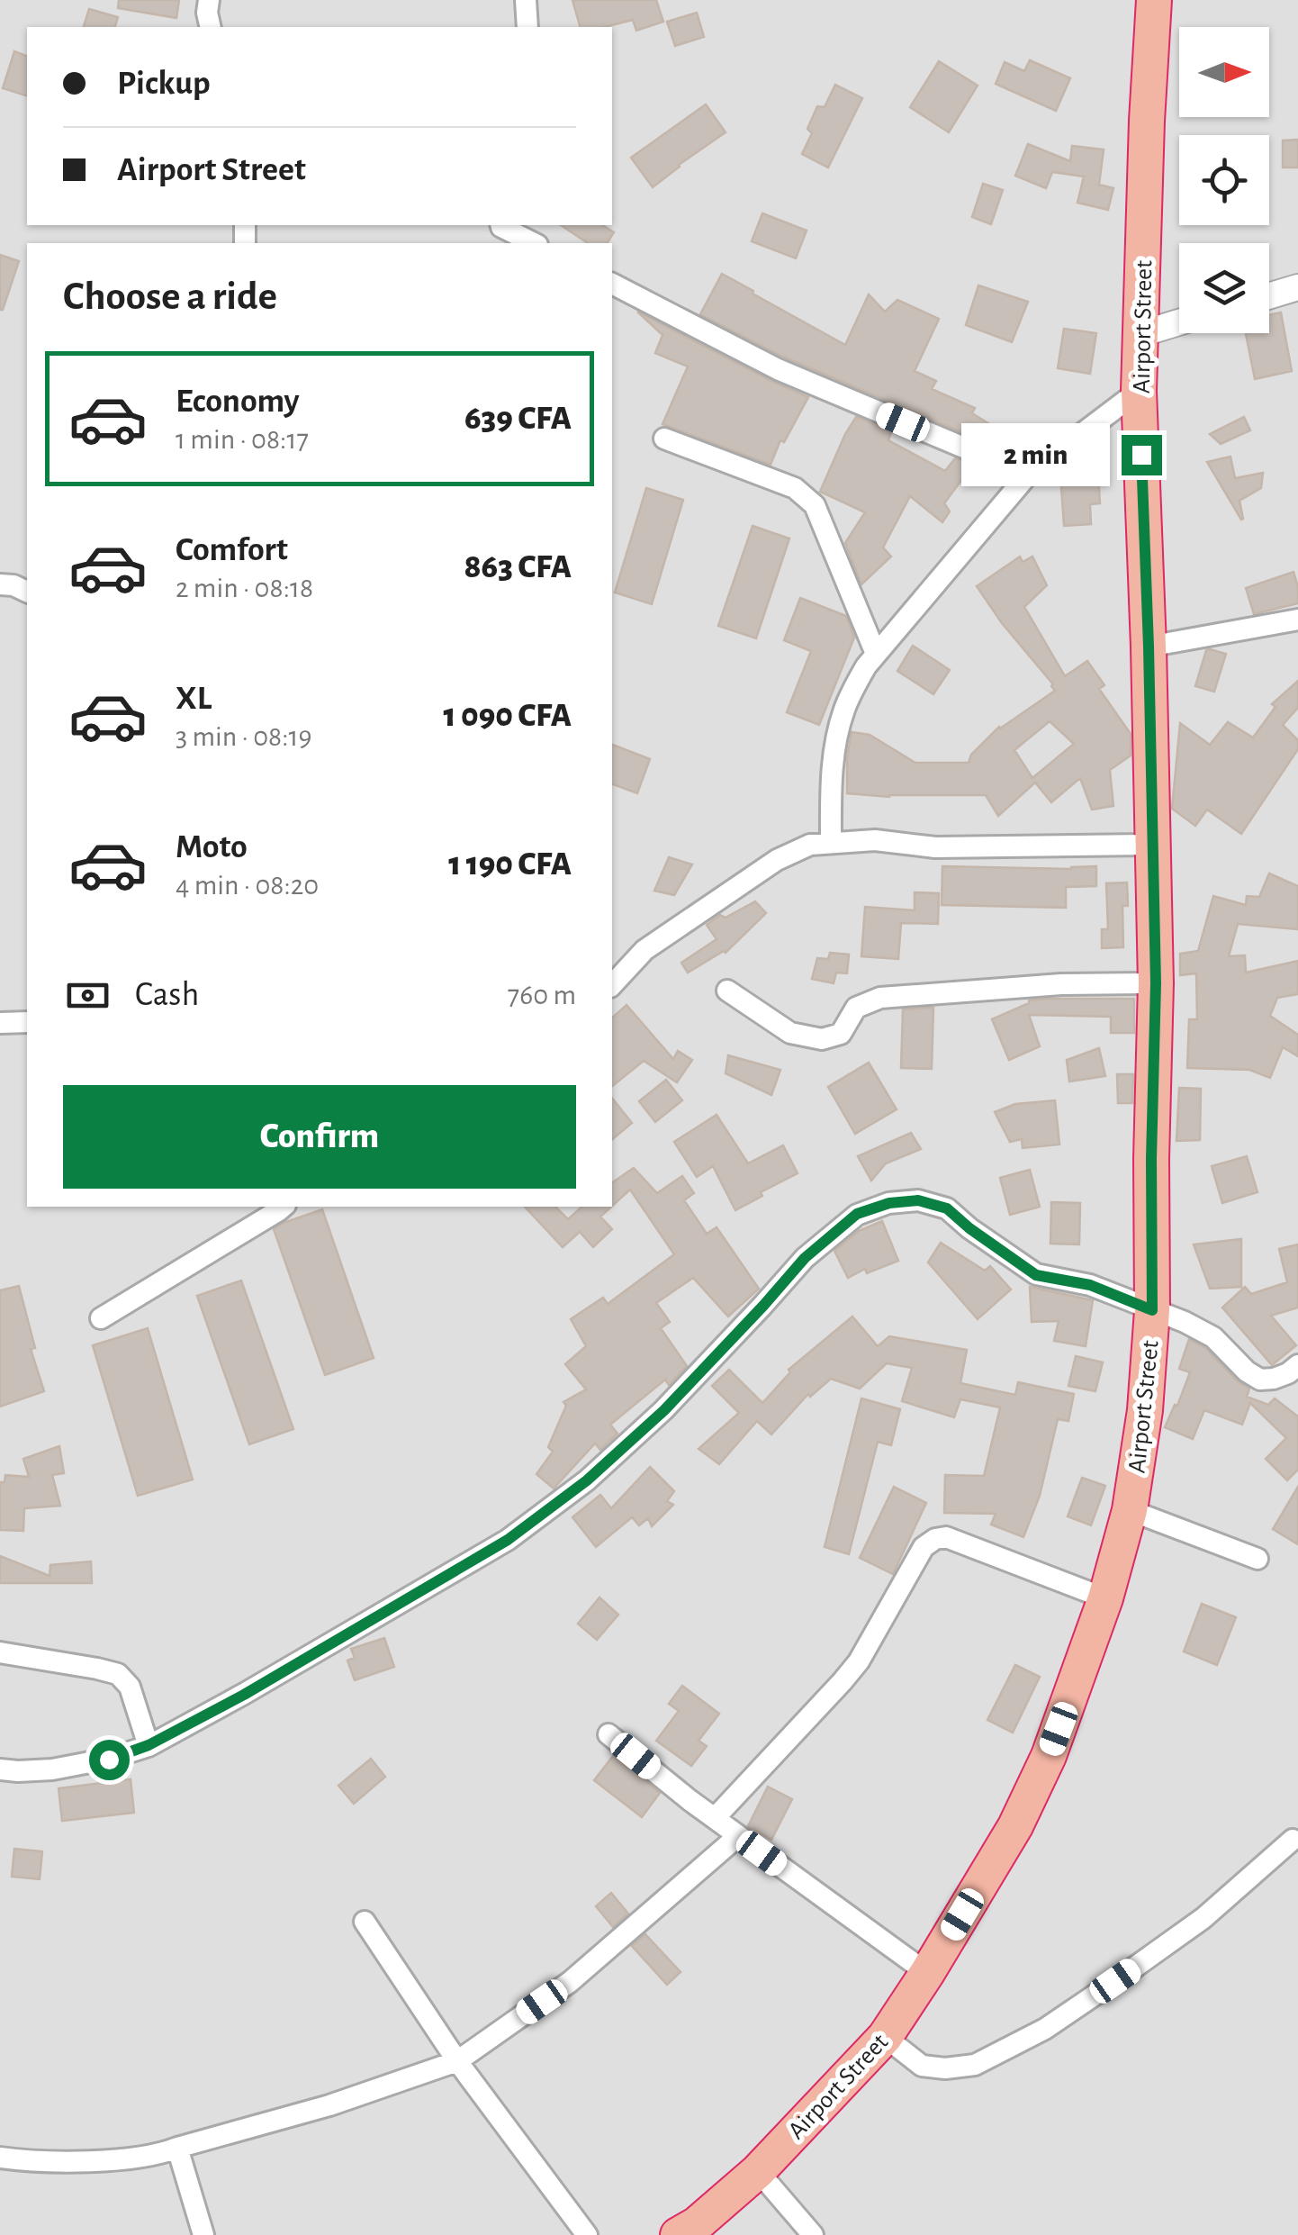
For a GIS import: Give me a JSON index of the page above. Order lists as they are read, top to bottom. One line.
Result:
{"streets":{"highway":["Airport Street"]},"north":"right","page":{"banner":["Pickup","Airport Street"],"heading":"Choose a ride","list":[{"name":"Economy","note":"1 min · 08:17","value":"639 CFA"},{"name":"Comfort","note":"2 min · 08:18","value":"863 CFA"},{"name":"XL","note":"3 min · 08:19","value":"1 090 CFA"},{"name":"Moto","note":"4 min · 08:20","value":"1 190 CFA"}],"bubble":"2 min","pay":["Cash","760 m"],"buttons":"Confirm"}}
